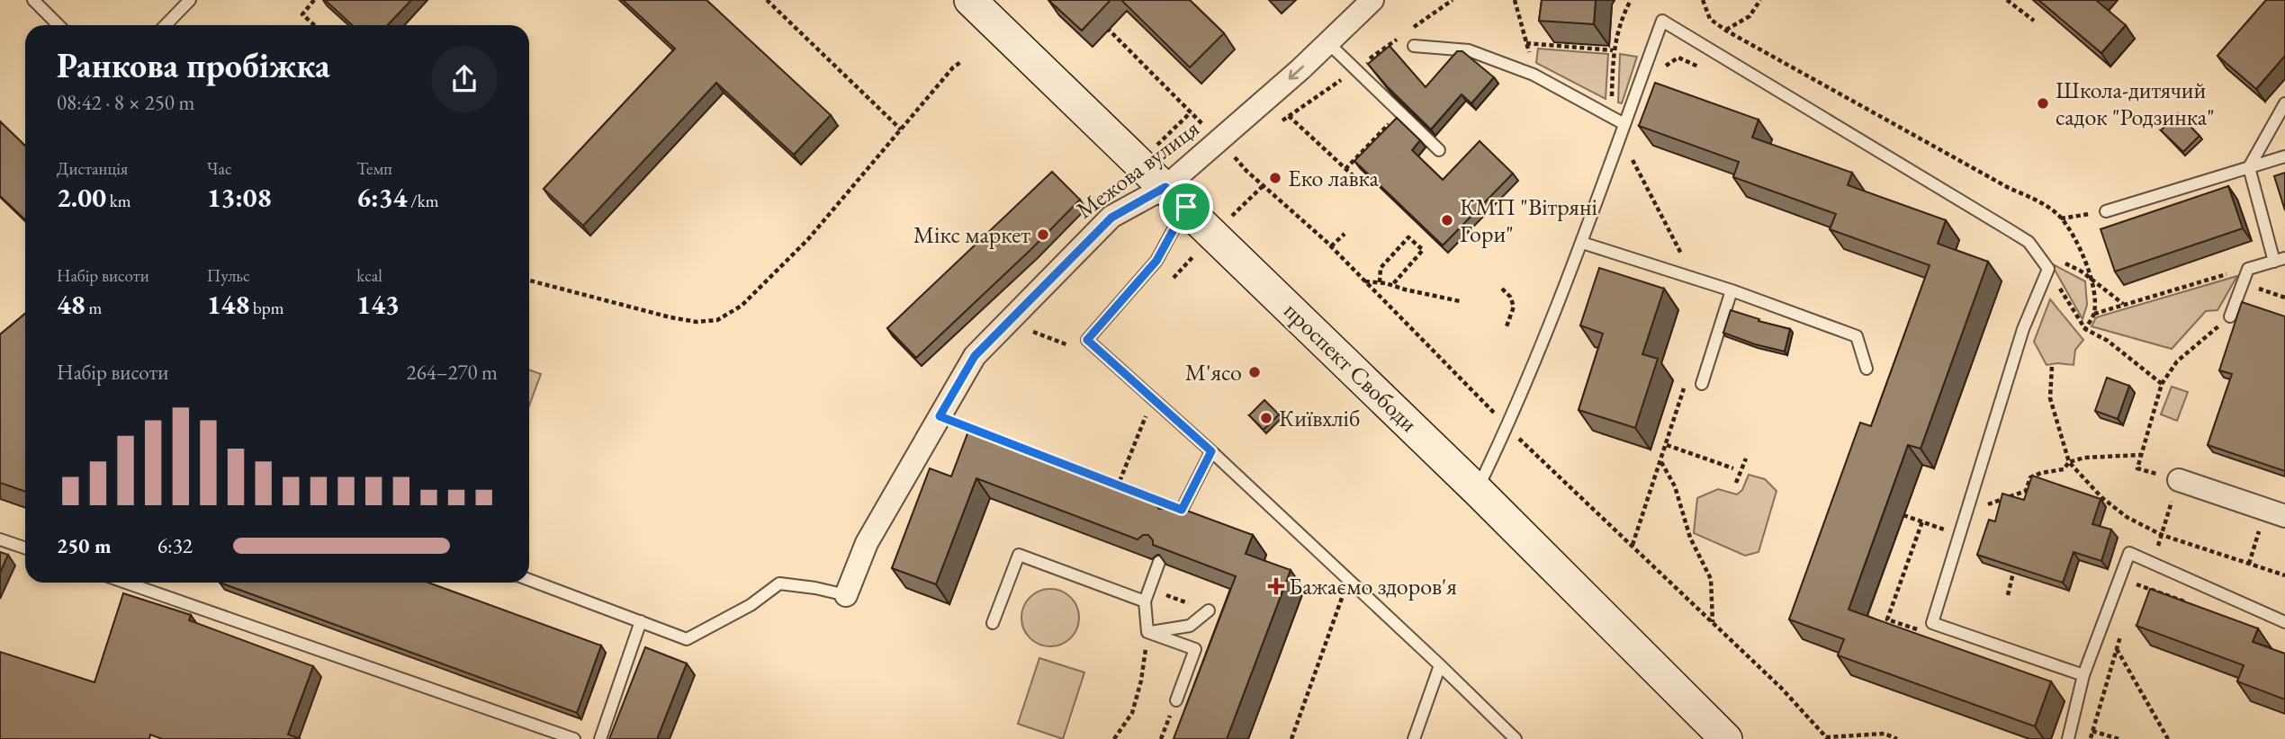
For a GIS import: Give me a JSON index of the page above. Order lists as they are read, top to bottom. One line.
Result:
{"streets":{"street":["Межова вулиця","проспект Свободи"]},"crossings":[["Межова вулиця","проспект Свободи"]],"places":{"other":["Школа-дитячий садок \"Родзинка\"","Еко лавка","КМП \"Вітряні Гори\"","Мікс маркет","М'ясо","Київхліб"],"health":["Бажаємо здоров'я"]},"page":{"heading":["Ранкова пробіжка","08:42 · 8 × 250 m"],"stats":[["Дистанція","2.00 km"],["Час","13:08"],["Темп","6:34 /km"],["Набір висоти","48 m"],["Пульс","148 bpm"],["kcal","143"]],"chart":["Набір висоти","264–270 m"],"list":[{"name":"250 m","note":"6:32"}]}}
